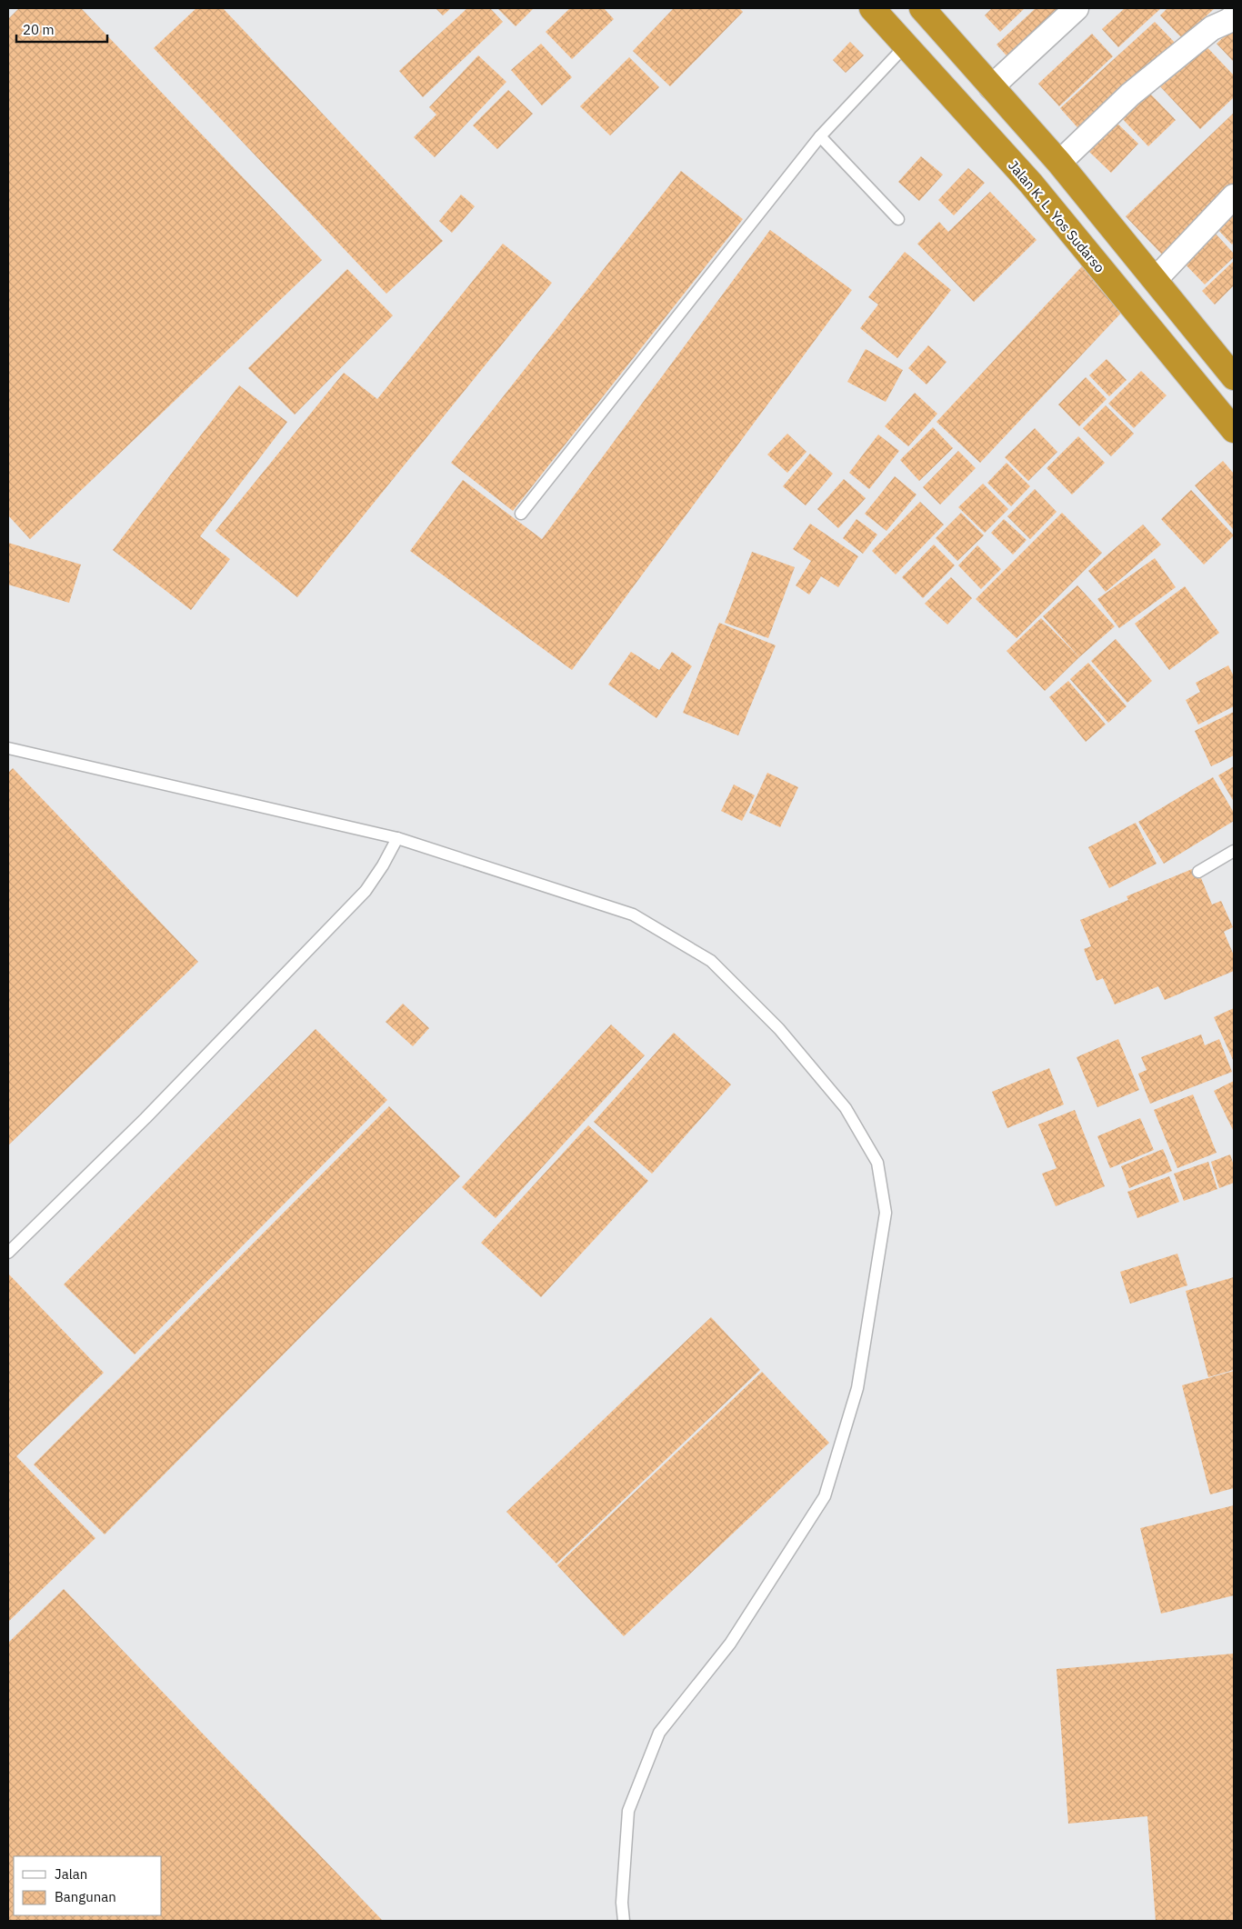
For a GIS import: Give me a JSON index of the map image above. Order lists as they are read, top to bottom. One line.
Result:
{"streets":{"highway":["Jalan K. L. Yos Sudarso"]},"legend":["Jalan","Bangunan"],"scale_bar":"20 m"}
